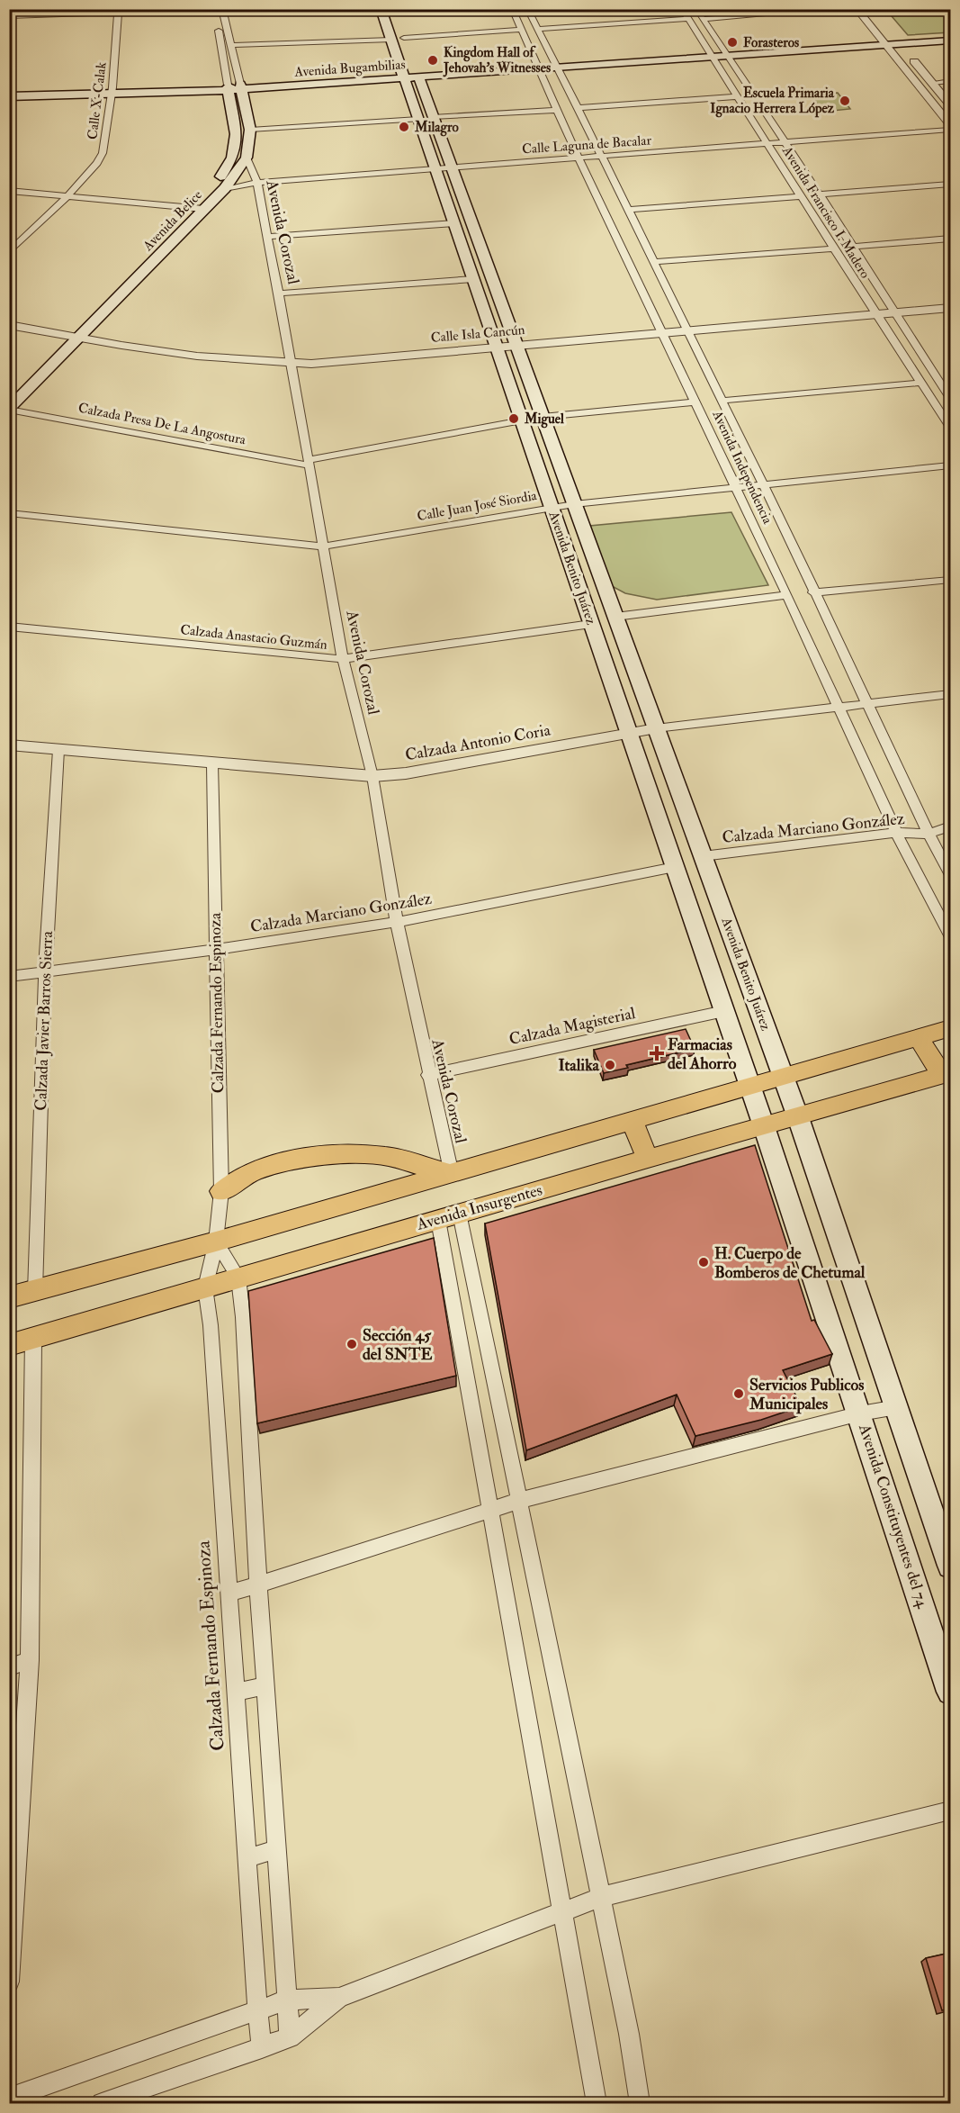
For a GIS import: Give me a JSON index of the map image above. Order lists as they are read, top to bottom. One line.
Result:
{"streets":{"main road":["Avenida Bugambilias","Avenida Belice","Avenida Benito Juárez","Avenida Insurgentes","Avenida Constituyentes del 74"],"street":["Calle X-Calak","Calle Laguna de Bacalar","Avenida Francisco I. Madero","Avenida Corozal","Calle Isla Cancún","Calzada Presa De La Angostura","Avenida Independencia","Calle Juan José Siordia","Calzada Anastacio Guzmán","Calzada Antonio Coria","Calzada Marciano González","Calzada Fernando Espinoza","Calzada Javier Barros Sierra","Calzada Magisterial"]},"crossings":[["Avenida Bugambilias","Calle X-Calak"],["Avenida Bugambilias","Avenida Francisco I. Madero"],["Avenida Bugambilias","Avenida Belice"],["Avenida Bugambilias","Avenida Independencia"],["Avenida Bugambilias","Avenida Benito Juárez"],["Calle Laguna de Bacalar","Avenida Francisco I. Madero"],["Calle Laguna de Bacalar","Avenida Belice"],["Calle Laguna de Bacalar","Avenida Corozal"],["Calle Laguna de Bacalar","Avenida Independencia"],["Calle Laguna de Bacalar","Avenida Benito Juárez"],["Avenida Francisco I. Madero","Calle Isla Cancún"],["Avenida Belice","Avenida Corozal"],["Avenida Belice","Calle Isla Cancún"],["Avenida Belice","Calzada Presa De La Angostura"],["Avenida Corozal","Calle Isla Cancún"],["Avenida Corozal","Calzada Presa De La Angostura"],["Avenida Corozal","Calle Juan José Siordia"],["Avenida Corozal","Calzada Anastacio Guzmán"],["Avenida Corozal","Calzada Antonio Coria"],["Avenida Corozal","Calzada Marciano González"],["Avenida Corozal","Calzada Magisterial"],["Calle Isla Cancún","Avenida Independencia"],["Calle Isla Cancún","Avenida Benito Juárez"],["Calzada Presa De La Angostura","Avenida Benito Juárez"],["Avenida Independencia","Calle Juan José Siordia"],["Avenida Independencia","Calzada Antonio Coria"],["Avenida Independencia","Calzada Marciano González"],["Calle Juan José Siordia","Avenida Benito Juárez"],["Avenida Benito Juárez","Calzada Anastacio Guzmán"],["Avenida Benito Juárez","Calzada Antonio Coria"],["Avenida Benito Juárez","Calzada Marciano González"],["Avenida Benito Juárez","Calzada Magisterial"],["Avenida Benito Juárez","Avenida Insurgentes"],["Avenida Benito Juárez","Avenida Constituyentes del 74"],["Calzada Antonio Coria","Calzada Fernando Espinoza"],["Calzada Antonio Coria","Calzada Javier Barros Sierra"],["Calzada Marciano González","Calzada Fernando Espinoza"],["Calzada Marciano González","Calzada Javier Barros Sierra"],["Calzada Fernando Espinoza","Avenida Insurgentes"],["Avenida Insurgentes","Avenida Constituyentes del 74"]],"places":{"other":["Forasteros","Kingdom Hall of Jehovah's Witnesses","Escuela Primaria Ignacio Herrera López","Milagro","Miguel","Italika","H. Cuerpo de Bomberos de Chetumal","Sección 45 del SNTE","Servicios Publicos Municipales"],"health":["Farmacias del Ahorro"]}}
